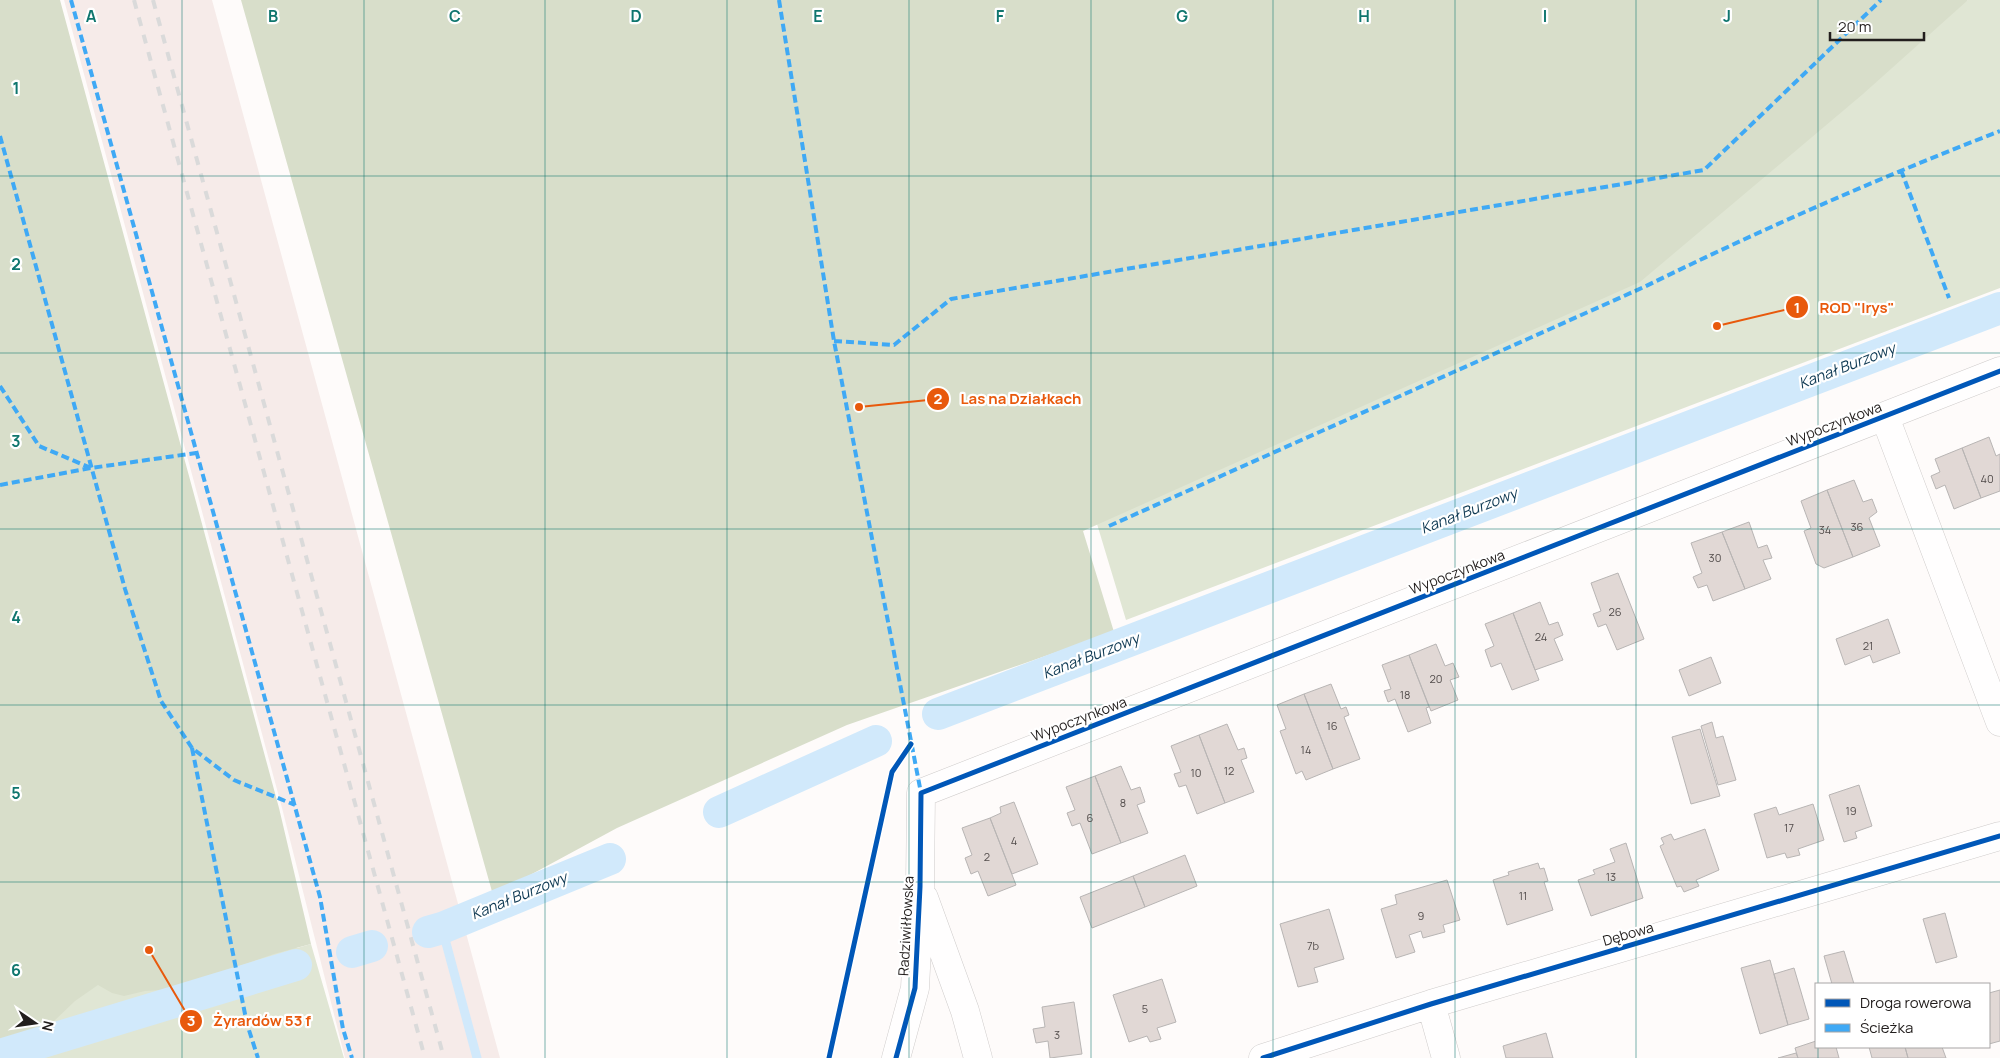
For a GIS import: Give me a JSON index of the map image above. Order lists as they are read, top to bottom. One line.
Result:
{"streets":{"street":["Wypoczynkowa","Radziwiłłowska","Dębowa"]},"crossings":[["Wypoczynkowa","Radziwiłłowska"]],"water":["Kanał Burzowy"],"places":["ROD \"Irys\"","Las na Działkach","Żyrardów 53 f"],"house_numbers":["40","36","34","30","26","24","21","20","18","16","14","12","10","8","19","6","17","4","2","13","11","9","7b","5","3"],"legend":["Droga rowerowa","Ścieżka"],"scale_bar":"20 m","north":"right","grid":{"columns":["A","B","C","D","E","F","G","H","I","J"],"rows":["1","2","3","4","5","6"]}}
